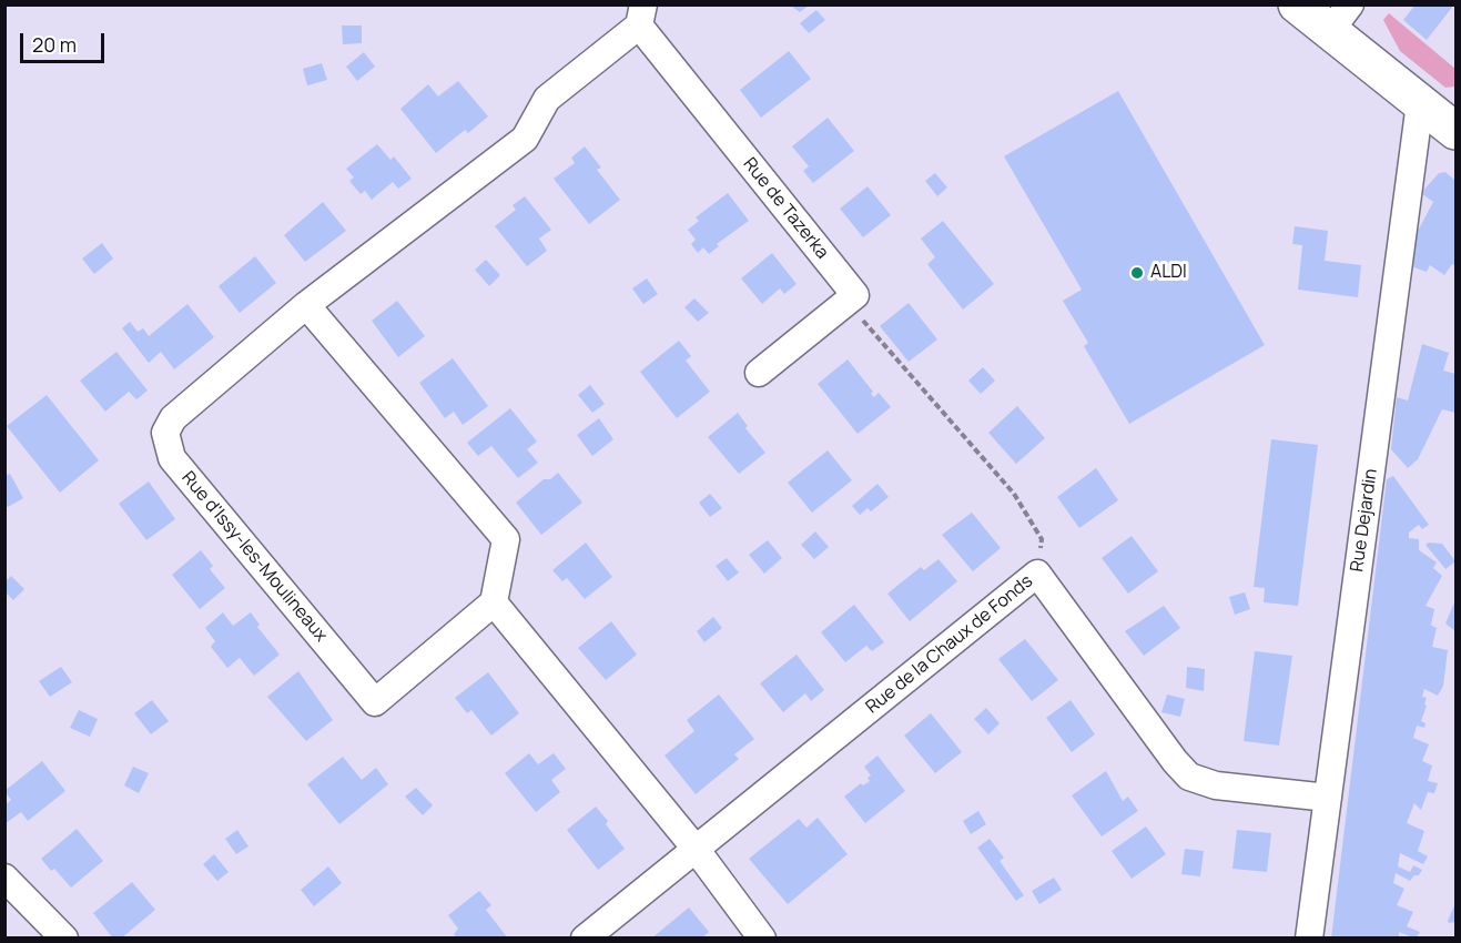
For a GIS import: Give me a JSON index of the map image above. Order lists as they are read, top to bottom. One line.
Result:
{"streets":{"street":["Rue de Tazerka","Rue Dejardin","Rue d'Issy-les-Moulineaux","Rue de la Chaux de Fonds"]},"crossings":[["Rue de Tazerka","Rue d'Issy-les-Moulineaux"],["Rue Dejardin","Rue de la Chaux de Fonds"]],"places":["ALDI"],"scale_bar":"20 m"}
